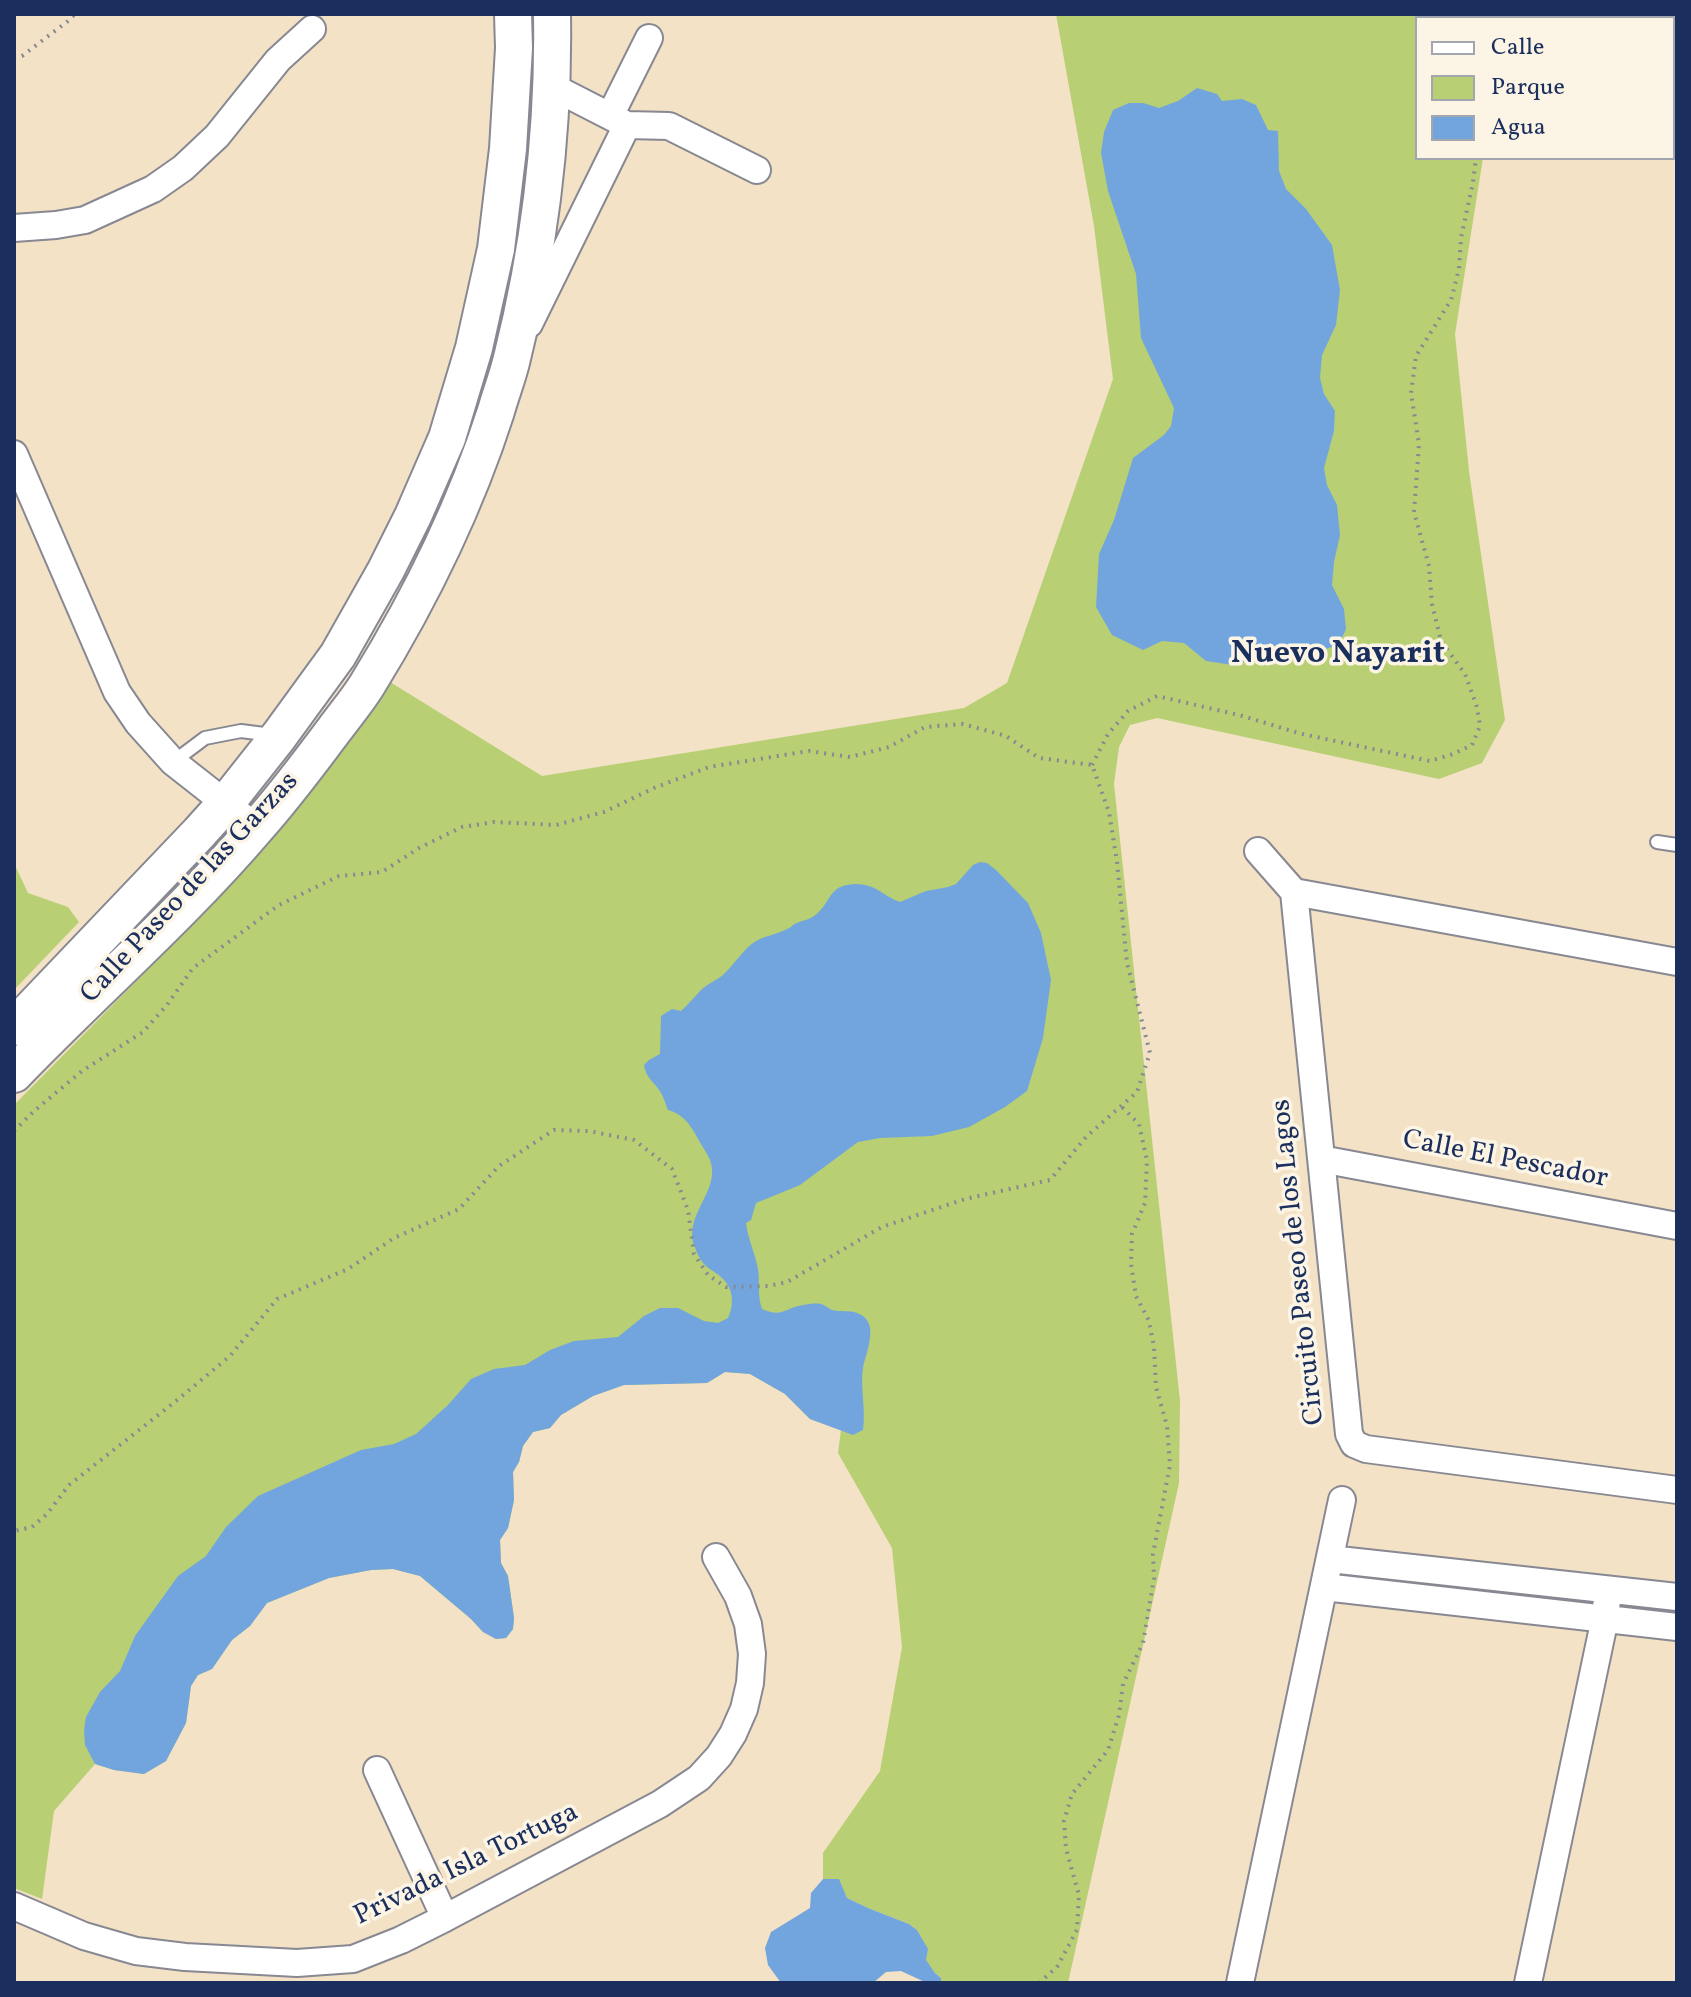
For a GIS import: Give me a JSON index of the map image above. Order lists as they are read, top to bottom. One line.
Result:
{"streets":{"street":["Calle Paseo de las Garzas","Calle El Pescador","Circuito Paseo de los Lagos","Privada Isla Tortuga"]},"crossings":[["Calle El Pescador","Circuito Paseo de los Lagos"]],"districts":["Nuevo Nayarit"],"legend":["Calle","Parque","Agua"]}
